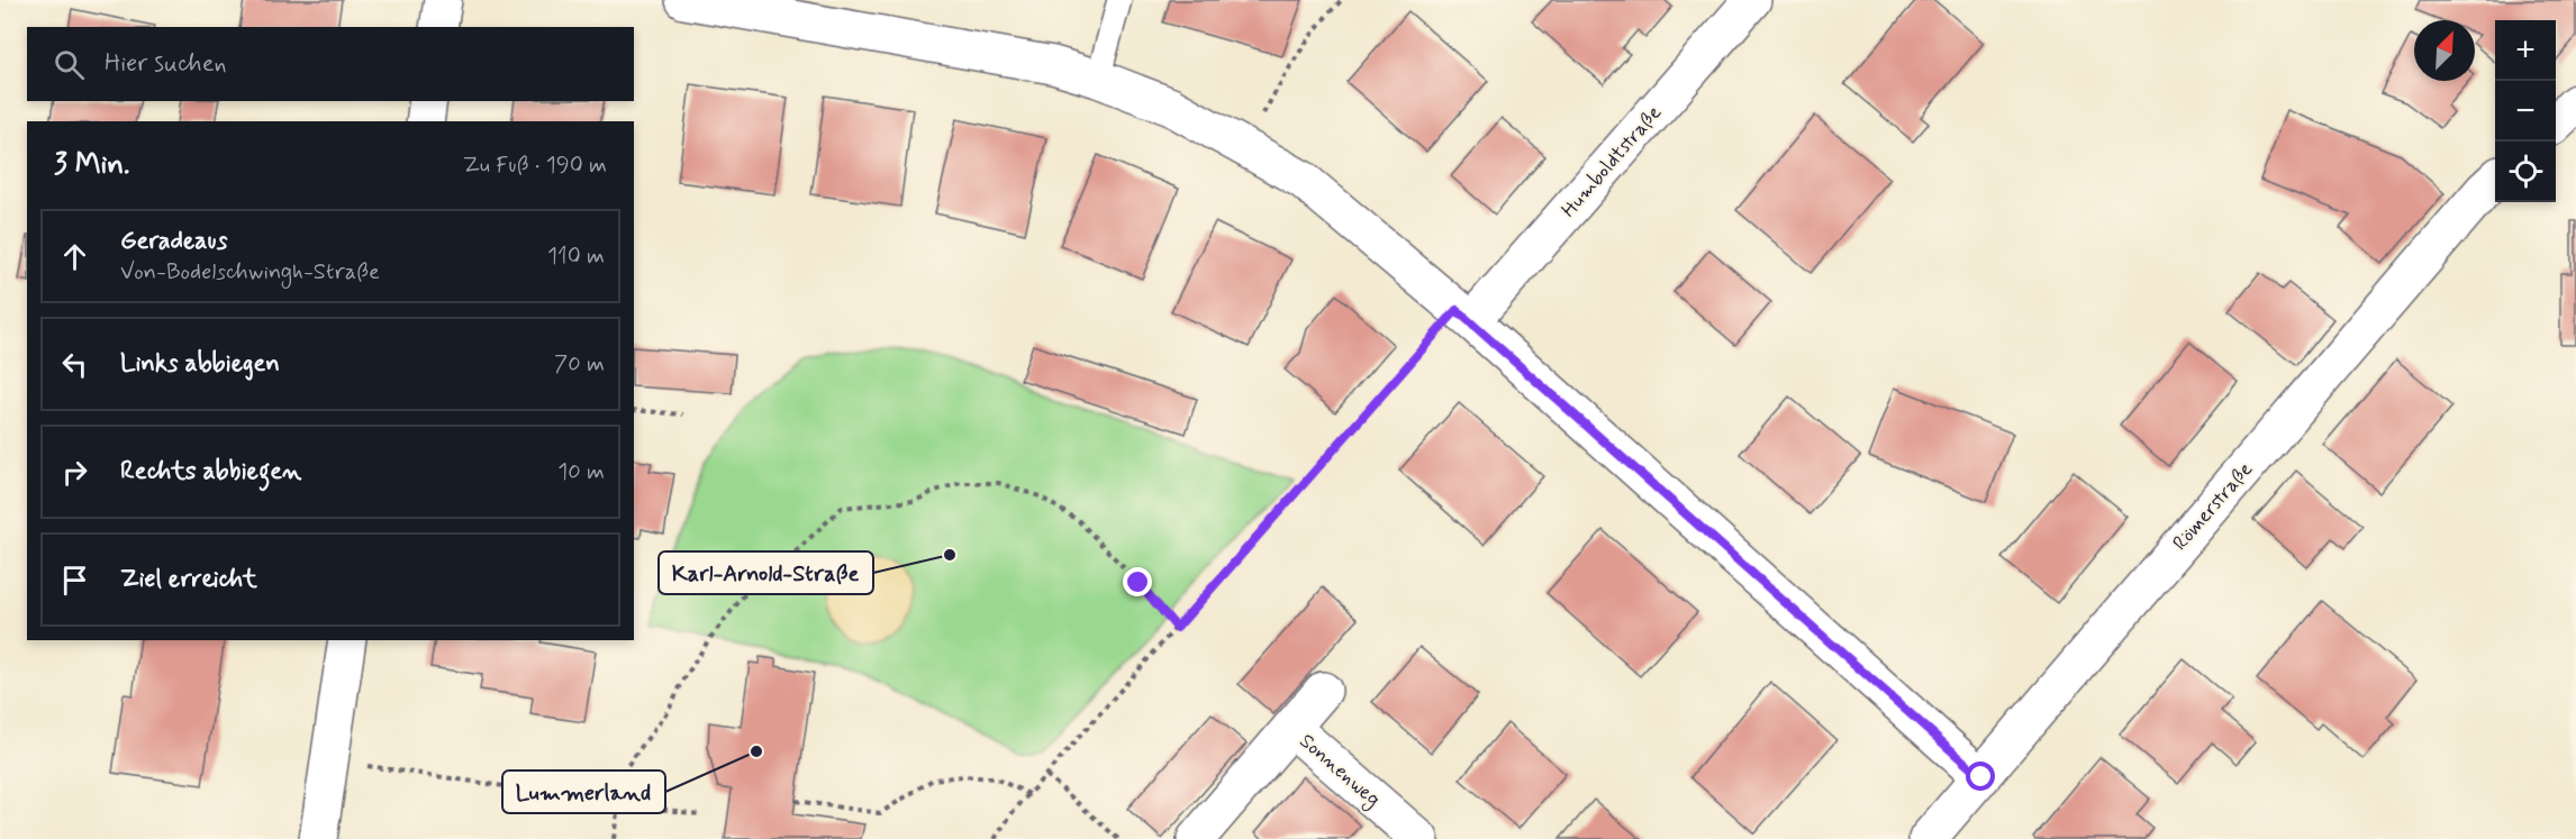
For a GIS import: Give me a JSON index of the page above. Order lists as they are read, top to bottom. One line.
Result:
{"streets":{"street":["Humboldtstraße","Römerstraße","Sonnenweg"]},"places":["Karl-Arnold-Straße","Lummerland"],"north":"top right","page":{"map_buttons":["+","−"],"search":"Hier suchen","heading":["3 Min.","Zu Fuß · 190 m"],"list":[["Geradeaus","Von-Bodelschwingh-Straße","110 m"],["Links abbiegen","70 m"],["Rechts abbiegen","10 m"],"Ziel erreicht"]}}
